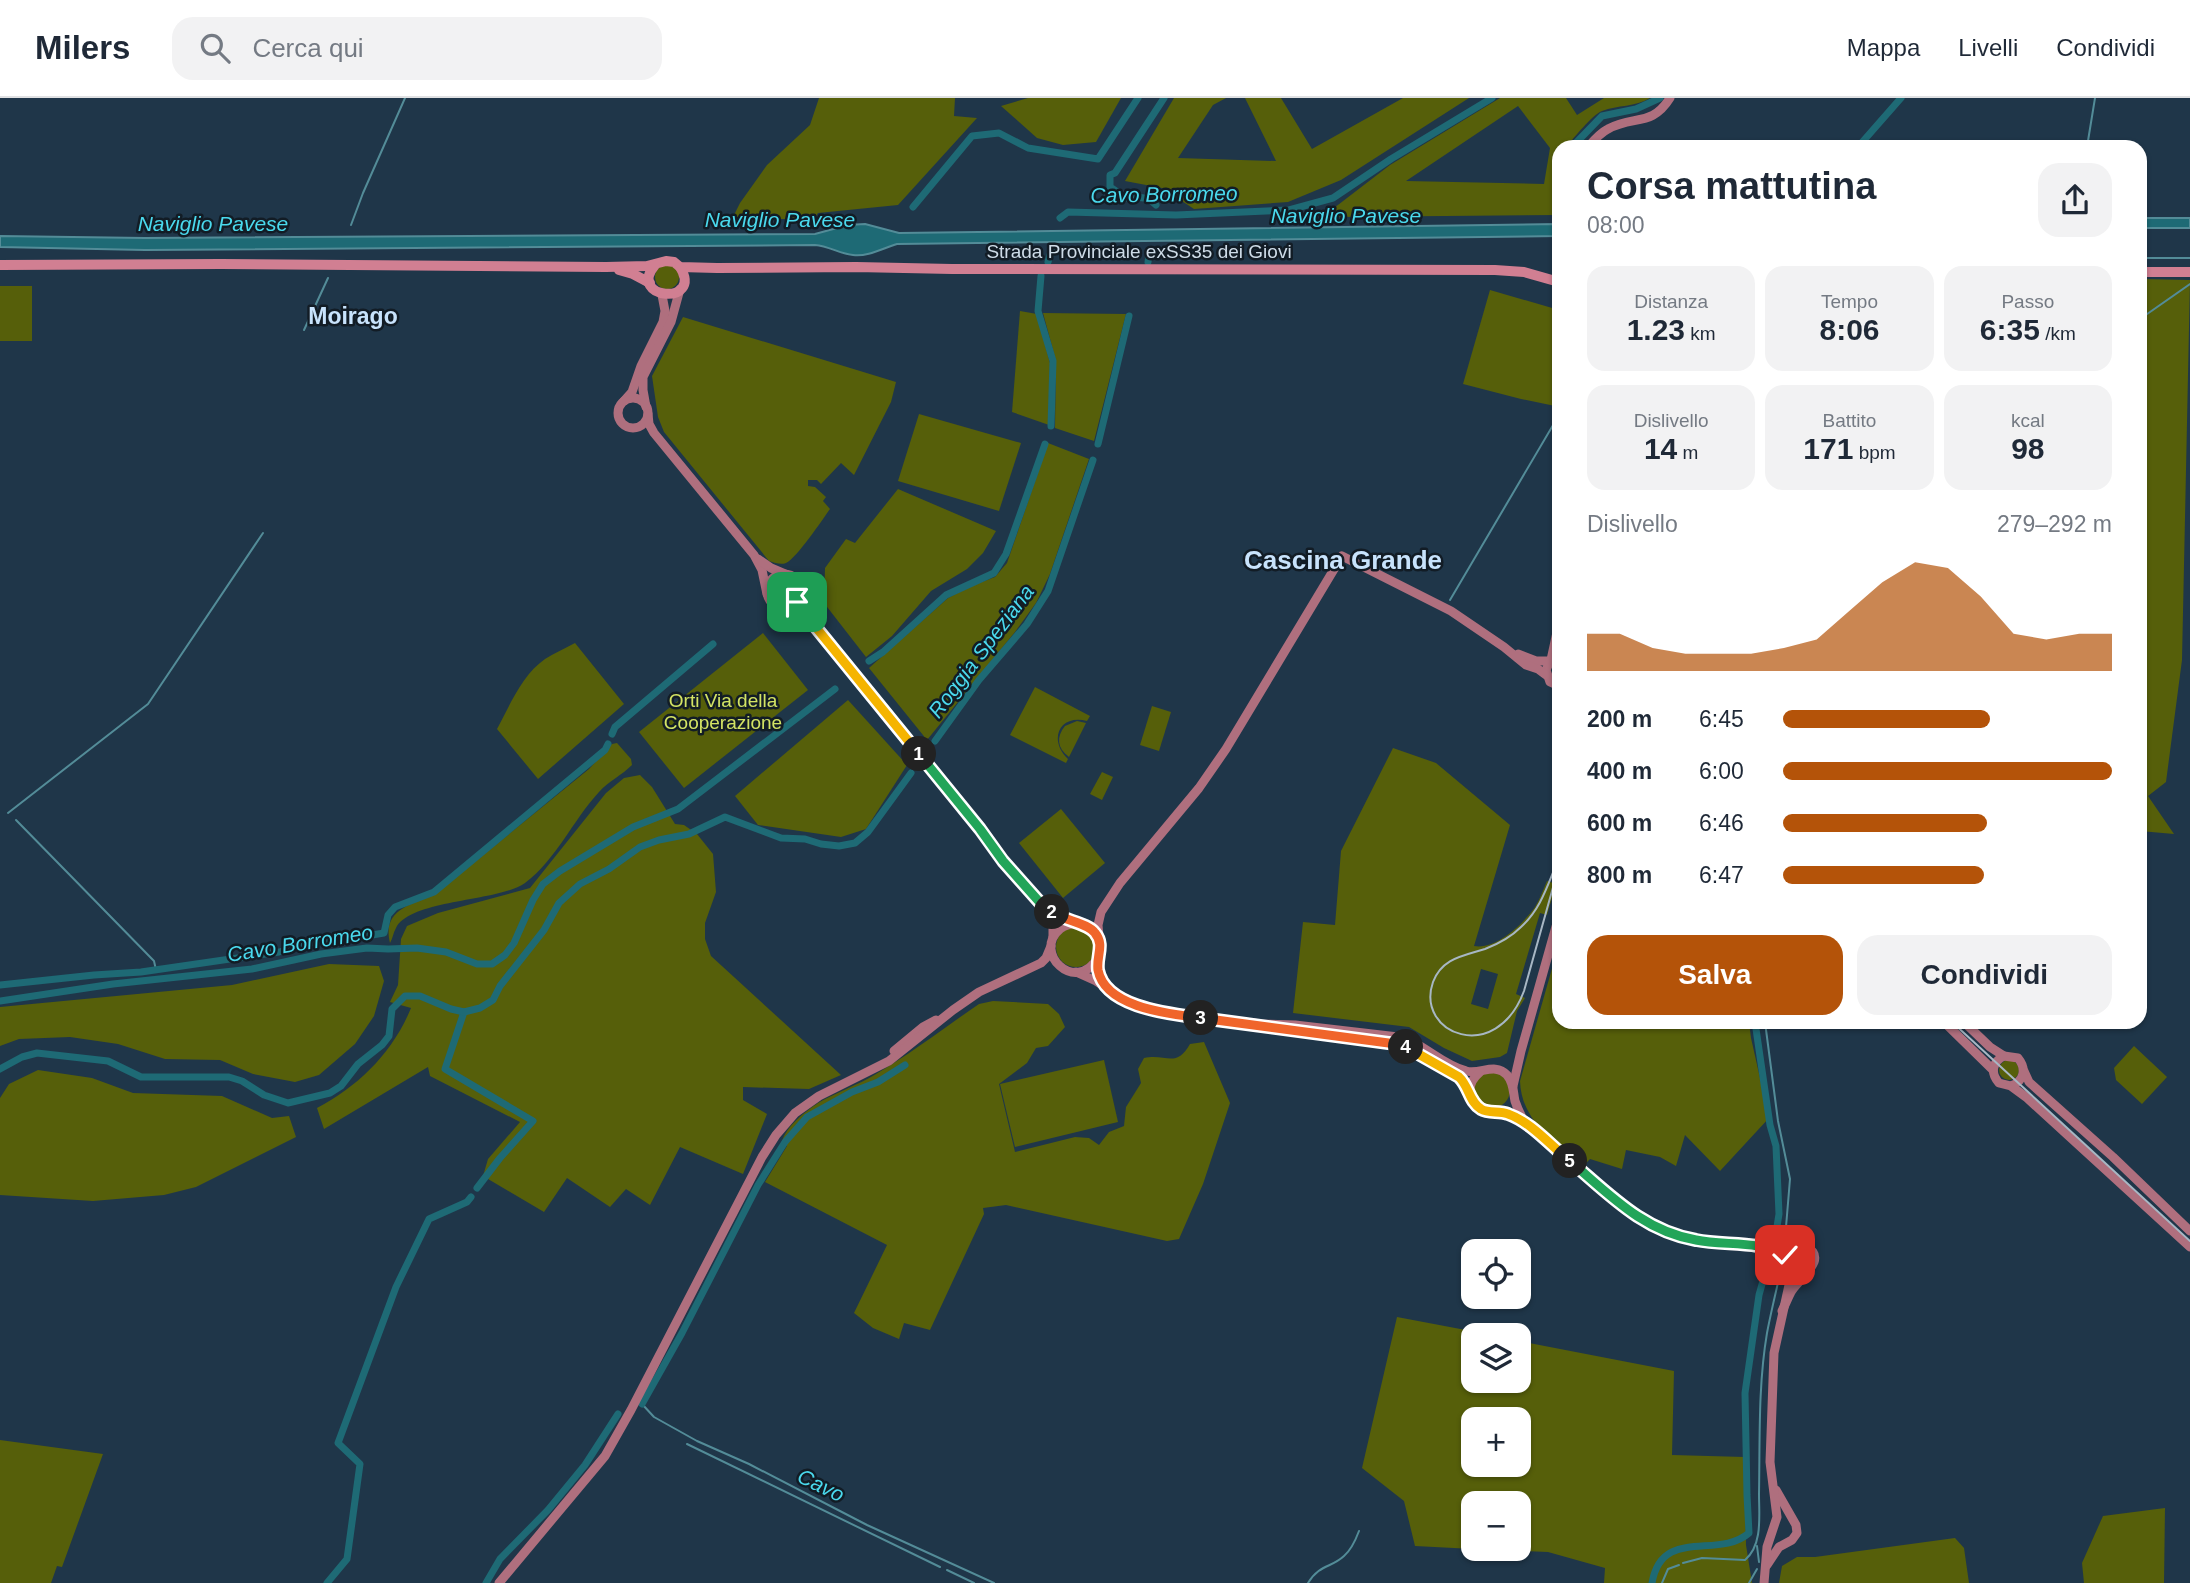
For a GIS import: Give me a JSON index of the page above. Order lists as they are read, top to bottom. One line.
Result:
{"streets":{"main road":["Strada Provinciale exSS35 dei Giovi"]},"districts":["Moirago","Cascina Grande"],"water":["Cavo Borromeo","Naviglio Pavese","Roggia Speziana","Cavo"],"parks":["Orti Via della Cooperazione"],"page":{"header":"Milers","search":"Cerca qui","nav":["Mappa","Livelli","Condividi"],"heading":["Corsa mattutina","08:00"],"stats":[["Distanza","1.23 km"],["Tempo","8:06"],["Passo","6:35 /km"],["Dislivello","14 m"],["Battito","171 bpm"],["kcal","98"]],"chart":["Dislivello","279–292 m"],"list":[{"name":"200 m","note":"6:45"},{"name":"400 m","note":"6:00"},{"name":"600 m","note":"6:46"},{"name":"800 m","note":"6:47"}],"pins":["1","2","3","4","5"],"buttons":["Salva","Condividi"],"map_buttons":["+","−"]}}
